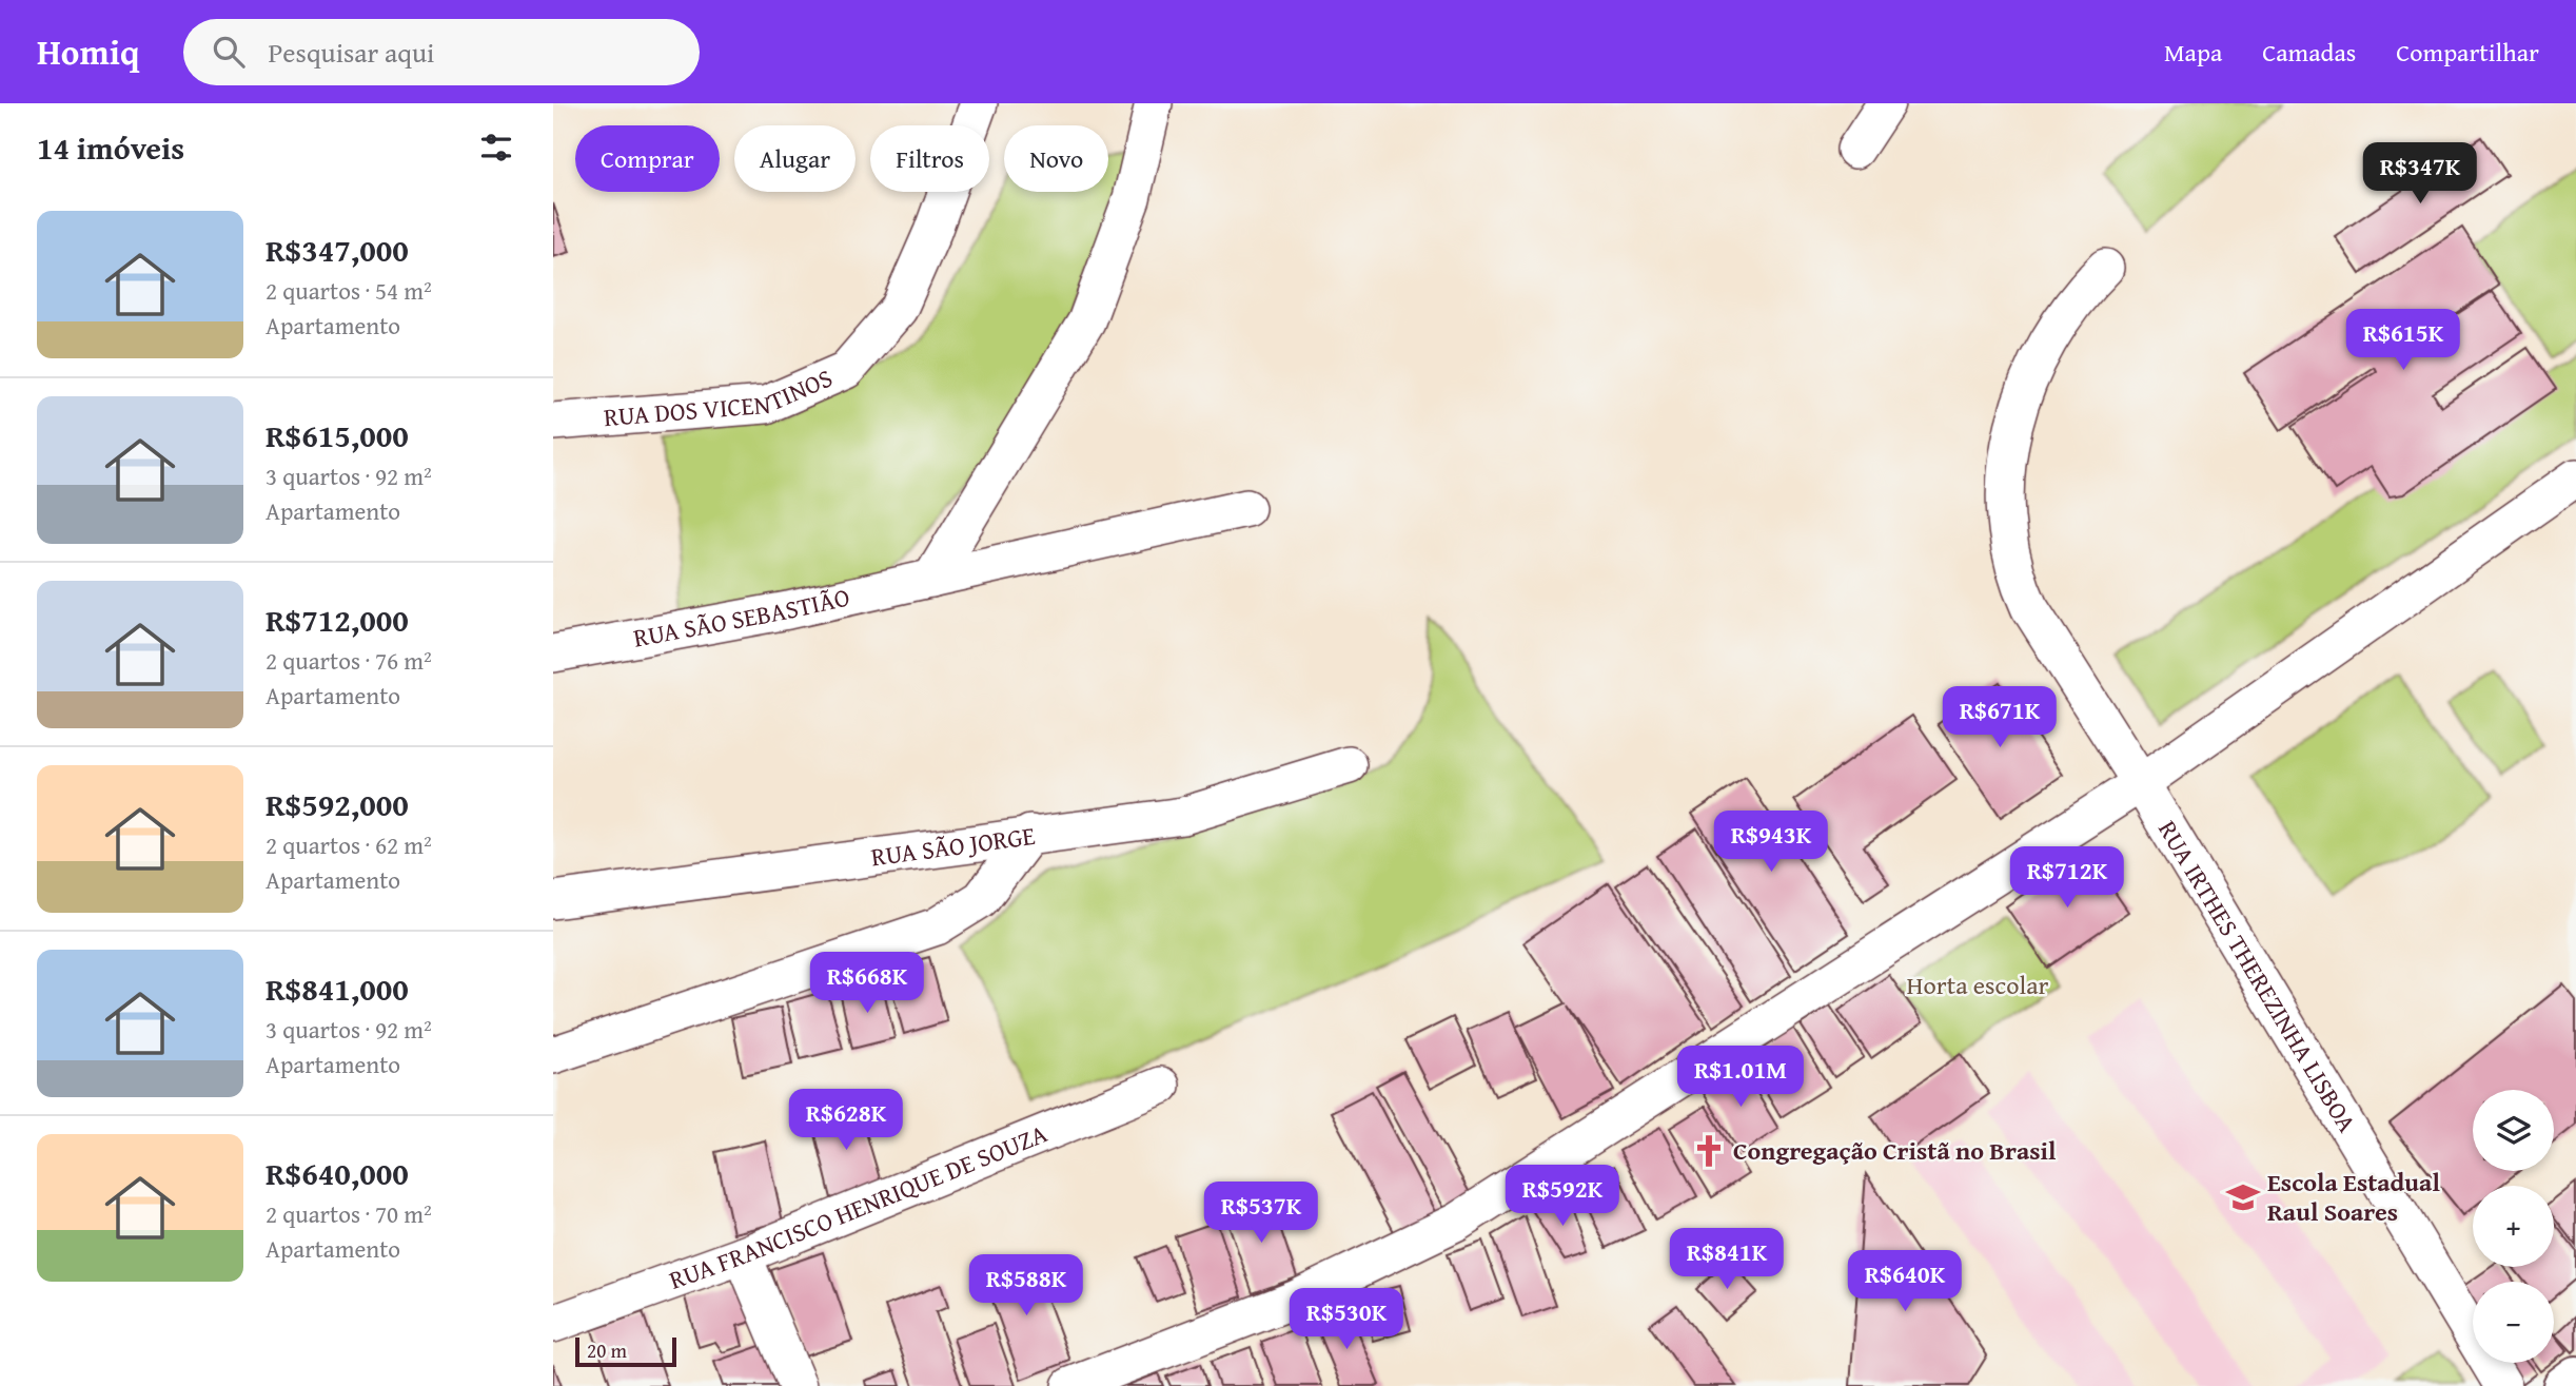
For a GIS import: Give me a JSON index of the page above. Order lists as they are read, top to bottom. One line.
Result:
{"streets":{"street":["RUA DOS VICENTINOS","RUA SÃO SEBASTIÃO","RUA SÃO JORGE","RUA IRTHES THEREZINHA LISBOA","RUA FRANCISCO HENRIQUE DE SOUZA"]},"parks":["Horta escolar"],"places":{"church":["Congregação Cristã no Brasil"],"school or university":["Escola Estadual Raul Soares"]},"scale_bar":"20 m","page":{"header":"Homiq","search":"Pesquisar aqui","nav":["Mapa","Camadas","Compartilhar"],"heading":"14 imóveis","chip":["Comprar","Alugar","Filtros","Novo"],"price":["R$347K","R$615K","R$671K","R$943K","R$712K","R$668K","R$1.01M","R$628K","R$592K","R$537K","R$841K","R$640K","R$588K","R$530K"],"list":[{"name":"R$347,000","note":"2 quartos · 54 m² · Apartamento"},{"name":"R$615,000","note":"3 quartos · 92 m² · Apartamento"},{"name":"R$712,000","note":"2 quartos · 76 m² · Apartamento"},{"name":"R$592,000","note":"2 quartos · 62 m² · Apartamento"},{"name":"R$841,000","note":"3 quartos · 92 m² · Apartamento"},{"name":"R$640,000","note":"2 quartos · 70 m² · Apartamento"}],"map_buttons":["+","−"],"scale":"20 m"}}
